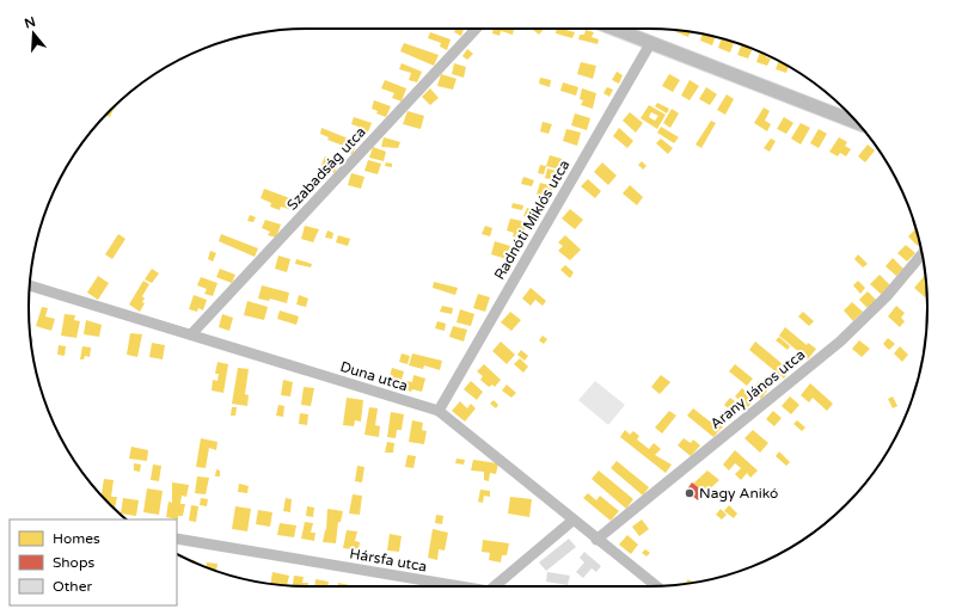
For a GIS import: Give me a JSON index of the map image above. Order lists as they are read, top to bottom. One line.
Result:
{"streets":{"street":["Szabadság utca","Radnóti Miklós utca","Duna utca","Arany János utca","Hársfa utca"]},"crossings":[["Szabadság utca","Duna utca"],["Radnóti Miklós utca","Duna utca"],["Duna utca","Arany János utca"],["Duna utca","Hársfa utca"]],"places":["Nagy Anikó"],"legend":["Homes","Shops","Other"],"north":"top"}
